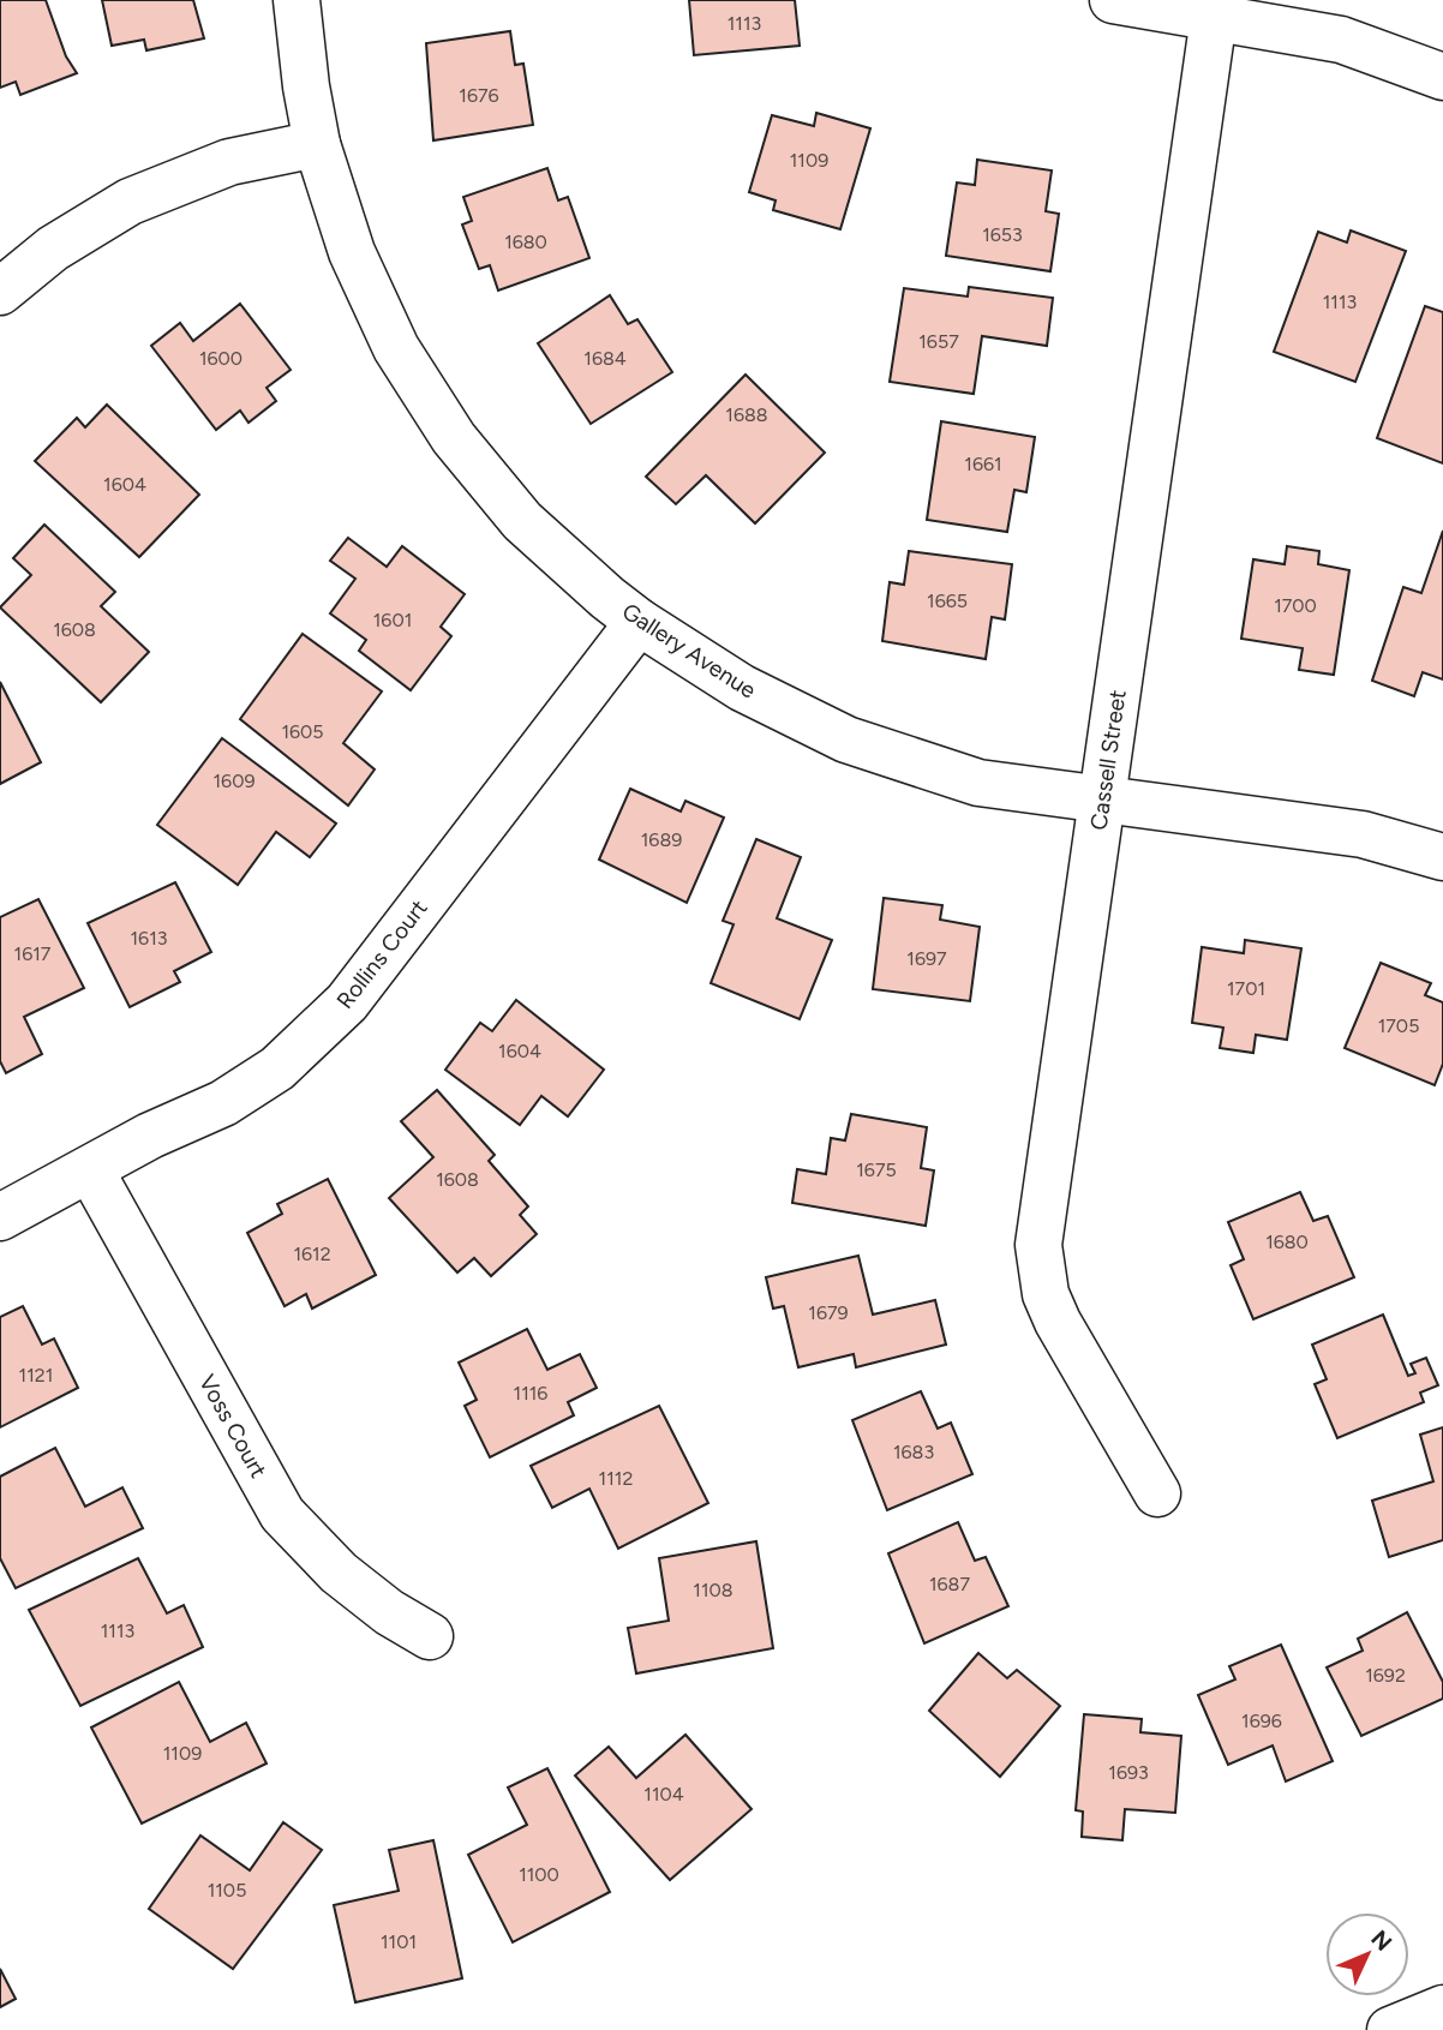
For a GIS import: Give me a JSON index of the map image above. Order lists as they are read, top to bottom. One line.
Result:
{"streets":{"main road":["Gallery Avenue","Cassell Street","Rollins Court","Voss Court"]},"crossings":[["Gallery Avenue","Cassell Street"],["Gallery Avenue","Rollins Court"],["Rollins Court","Voss Court"]],"house_numbers":["1113","1676","1109","1653","1680","1113","1657","1600","1684","1688","1661","1604","1665","1700","1601","1608","1605","1609","1689","1613","1617","1697","1701","1705","1604","1675","1608","1680","1612","1679","1121","1116","1683","1112","1687","1108","1113","1692","1696","1109","1693","1104","1100","1105","1101"],"north":"top right"}
